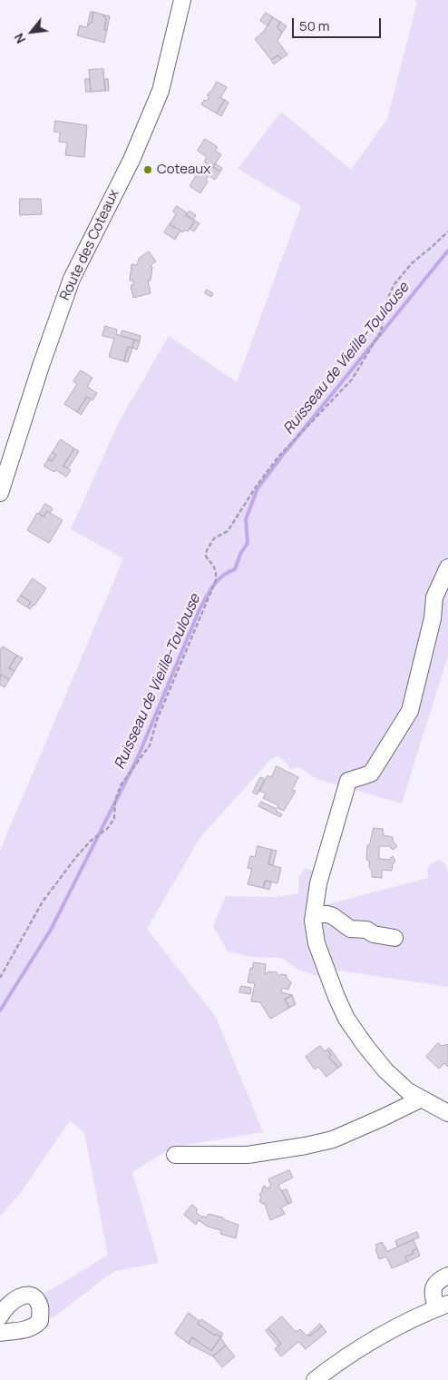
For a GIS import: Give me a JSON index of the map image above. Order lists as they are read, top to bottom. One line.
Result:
{"streets":{"street":["Route des Coteaux"]},"water":["Ruisseau de Vieille-Toulouse"],"places":["Coteaux"],"scale_bar":"50 m","north":"bottom left"}
